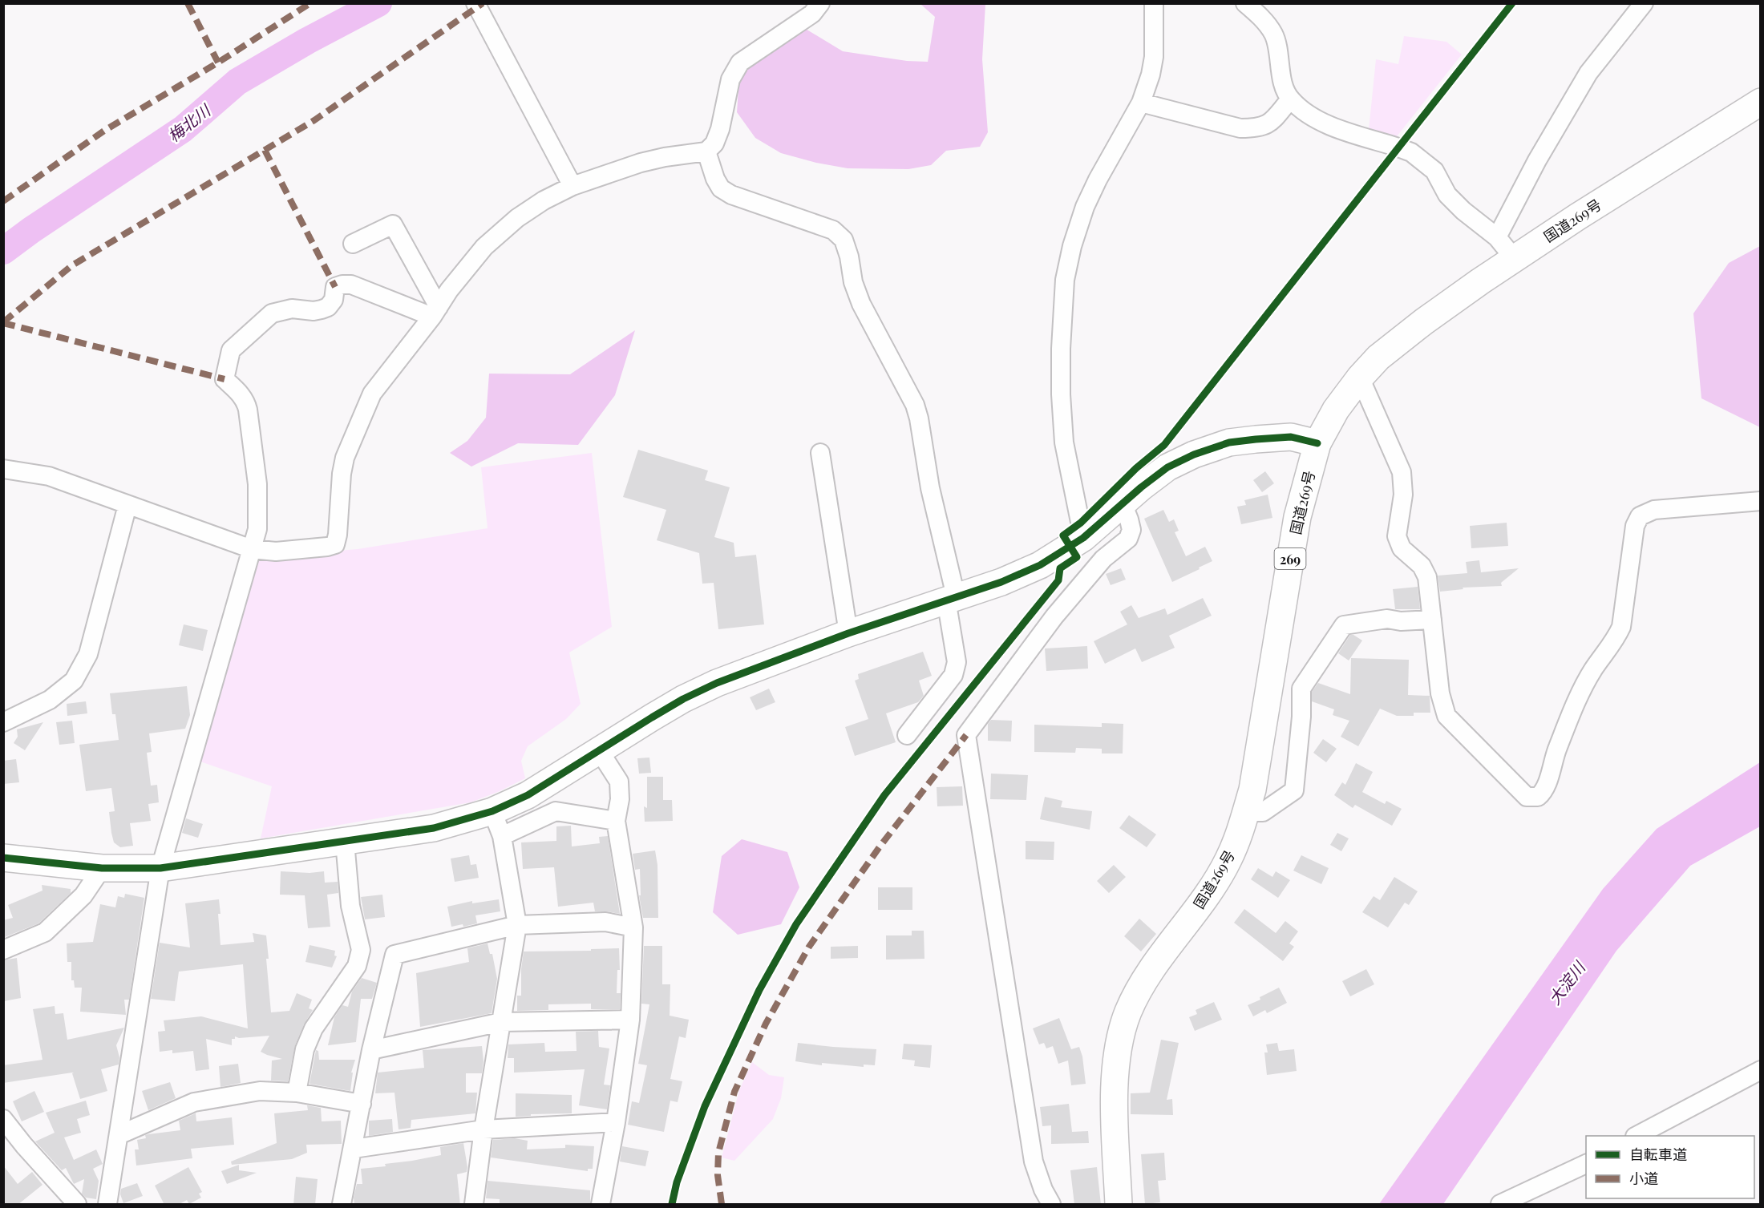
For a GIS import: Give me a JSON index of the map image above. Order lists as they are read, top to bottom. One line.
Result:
{"streets":{"main road":["国道269号","269"]},"water":["梅北川","大淀川"],"legend":["自転車道","小道"]}
